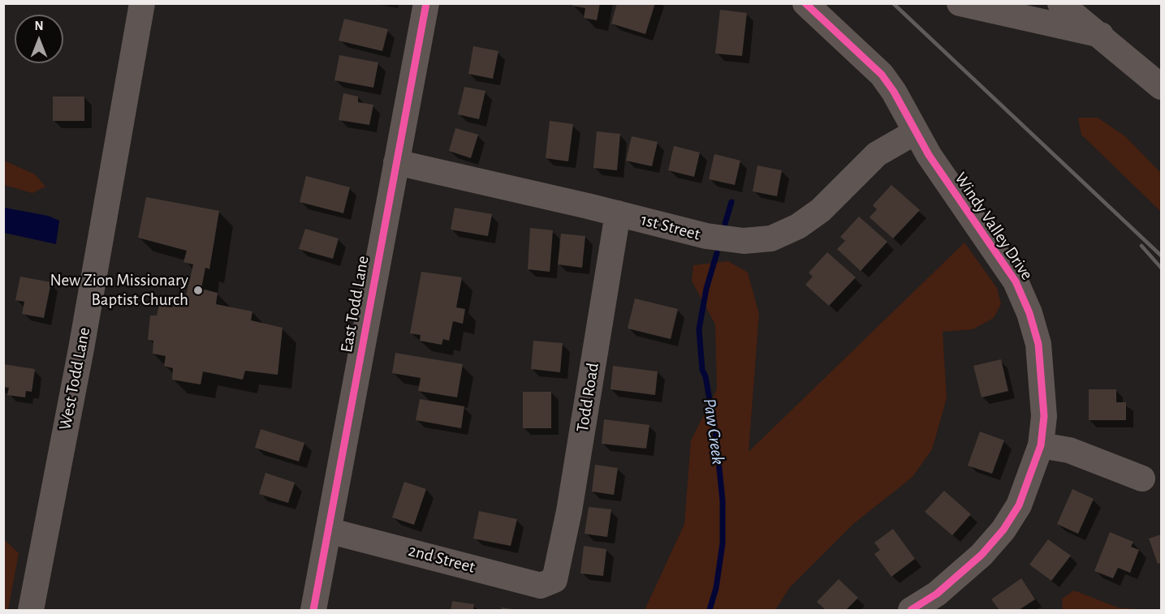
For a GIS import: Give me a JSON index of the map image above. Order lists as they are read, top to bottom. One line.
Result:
{"streets":{"street":["Windy Valley Drive","1st Street","East Todd Lane","West Todd Lane","Todd Road","2nd Street"]},"crossings":[["Windy Valley Drive","1st Street"],["1st Street","East Todd Lane"],["1st Street","Todd Road"],["East Todd Lane","2nd Street"],["Todd Road","2nd Street"]],"water":["Paw Creek"],"places":["New Zion Missionary Baptist Church"],"north":"top"}
